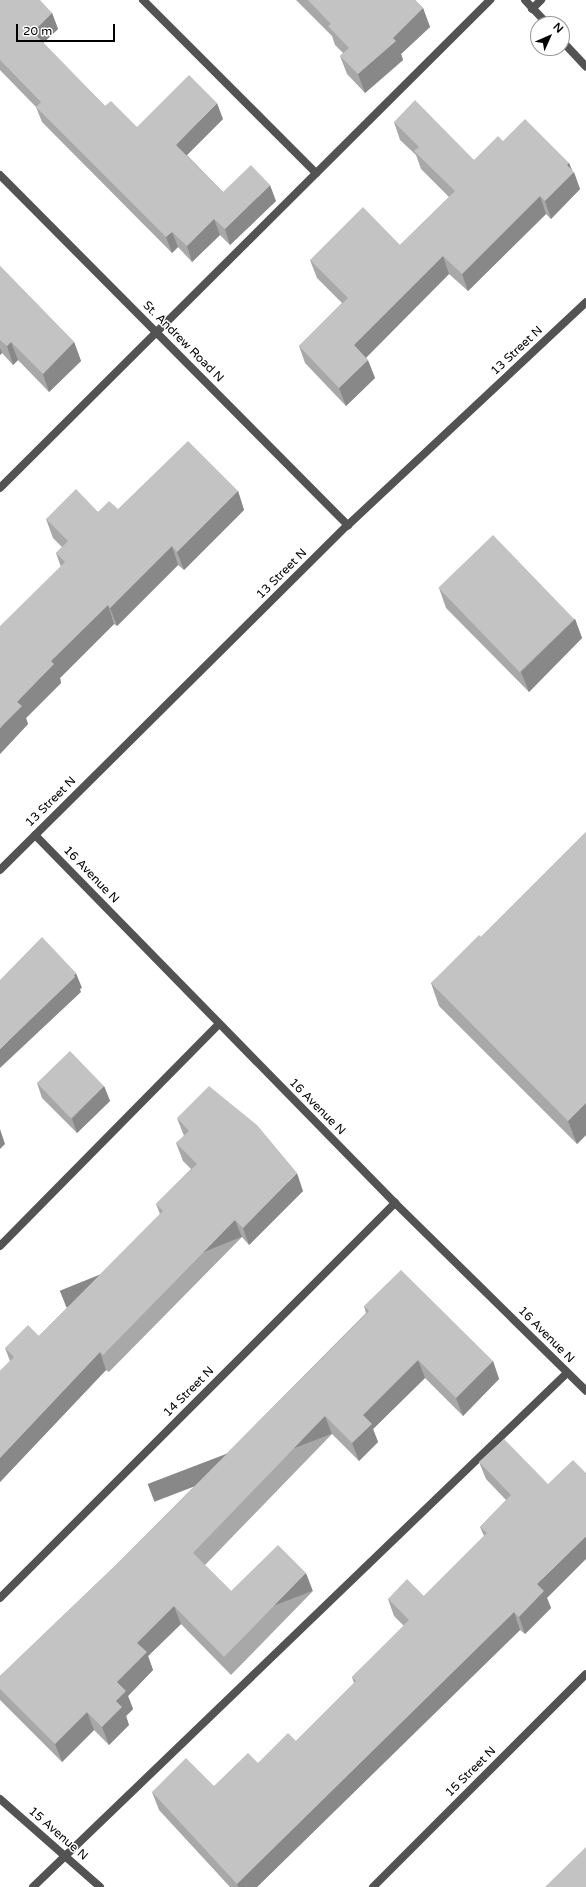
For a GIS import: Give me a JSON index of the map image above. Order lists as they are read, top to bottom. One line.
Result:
{"streets":{"street":["St. Andrew Road N","13 Street N","16 Avenue N","14 Street N","15 Street N","15 Avenue N"]},"crossings":[["St. Andrew Road N","13 Street N"],["13 Street N","16 Avenue N"],["16 Avenue N","14 Street N"]],"scale_bar":"20 m","north":"top right"}
